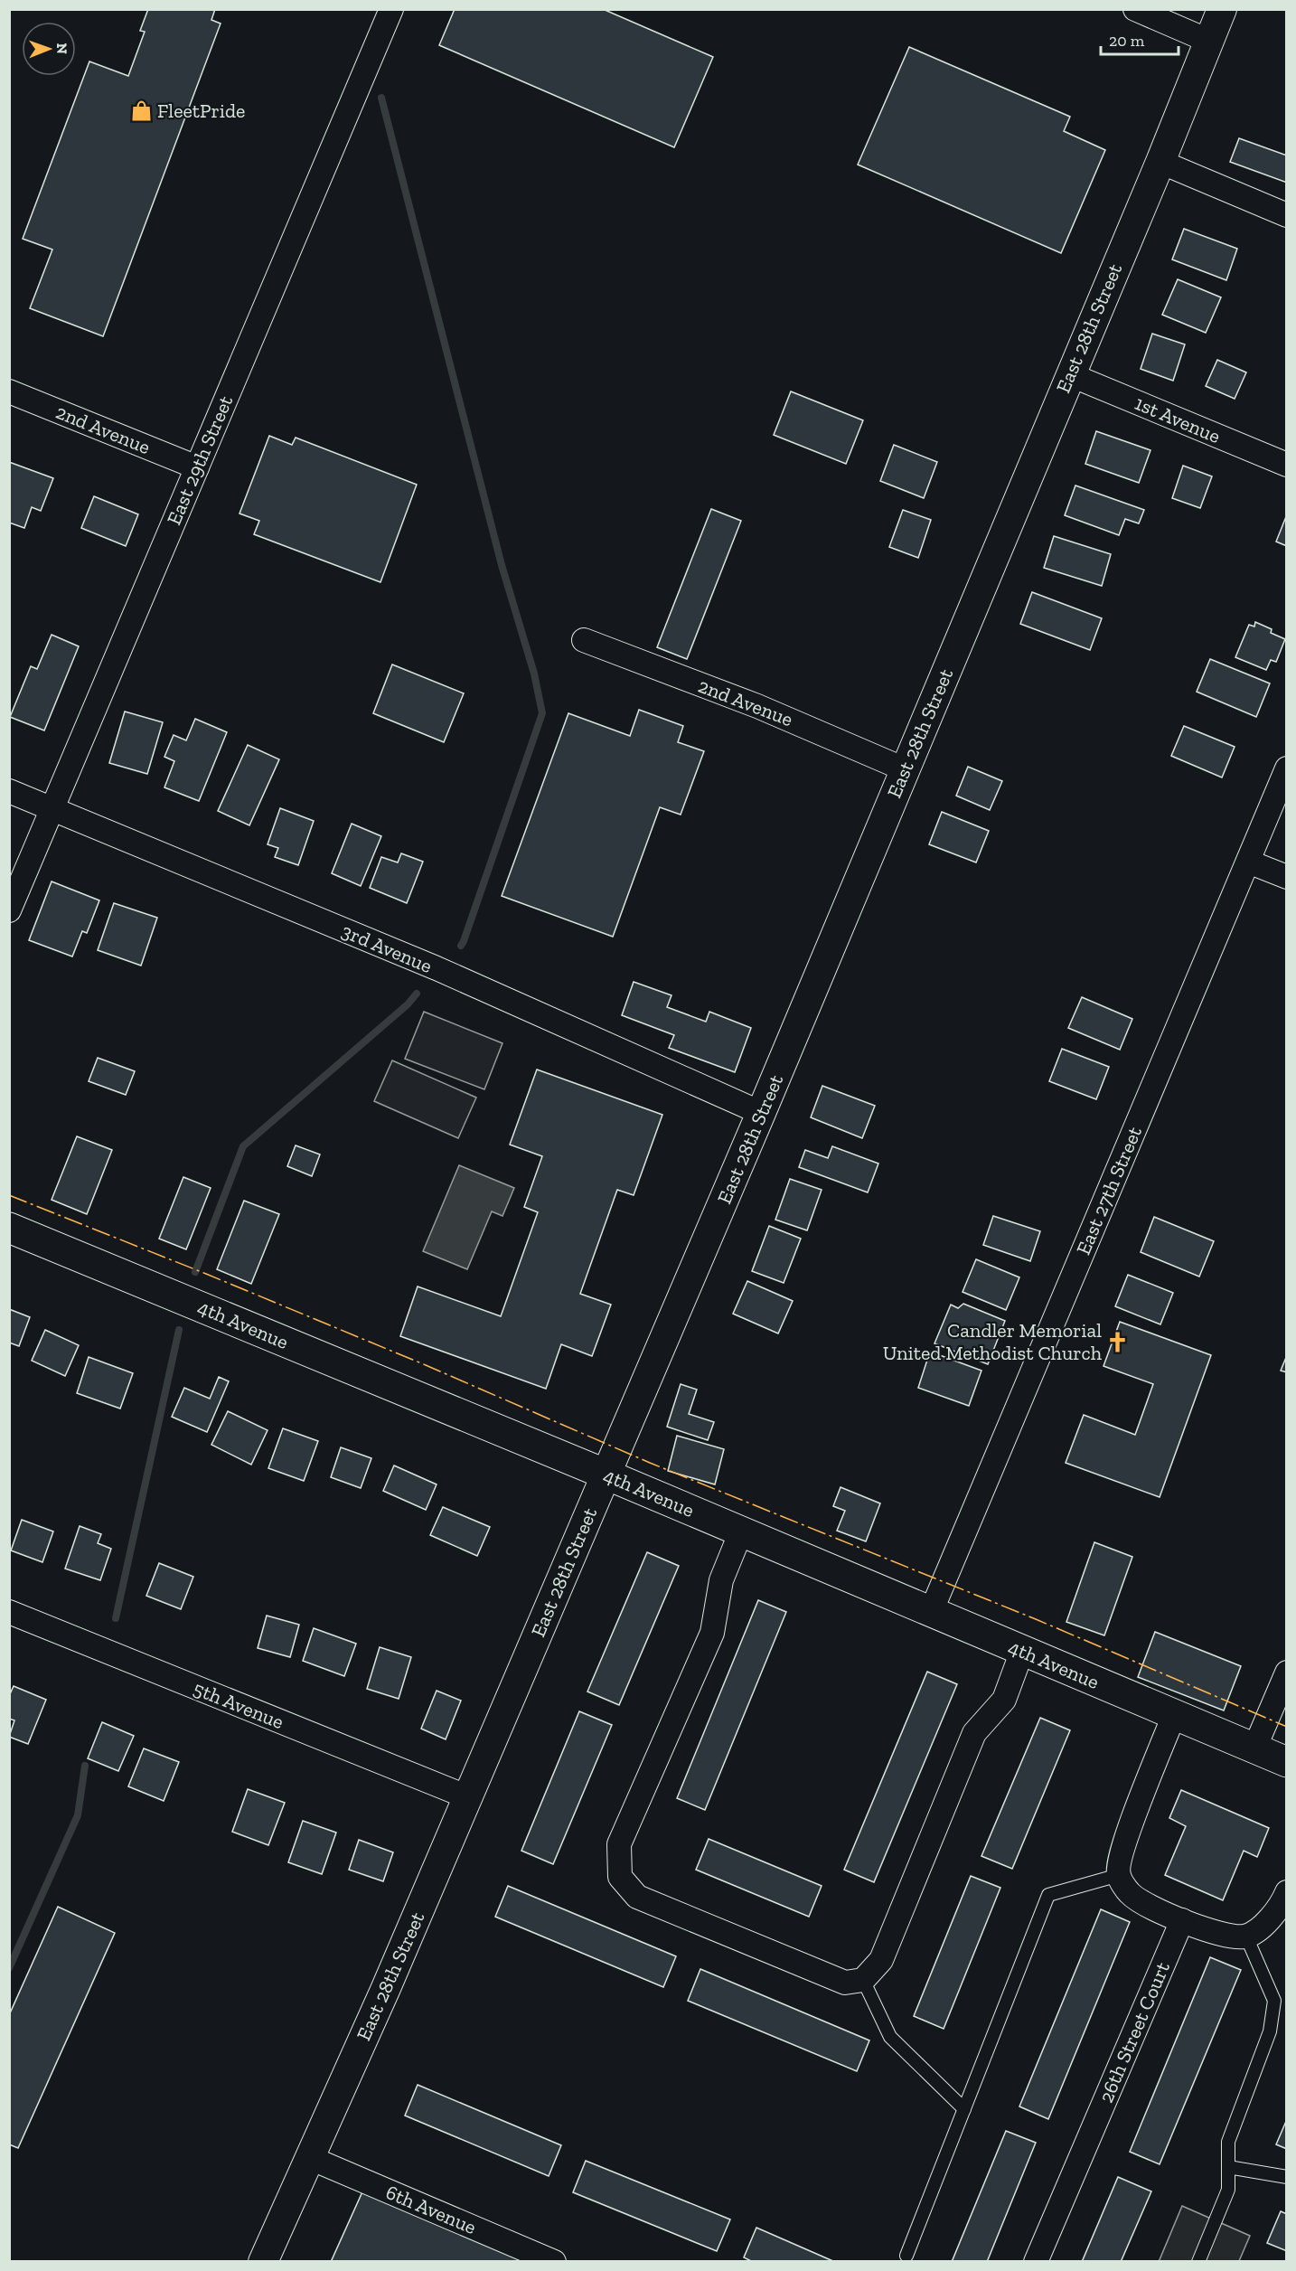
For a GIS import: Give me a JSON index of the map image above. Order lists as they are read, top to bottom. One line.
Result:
{"streets":{"main road":["4th Avenue"],"street":["East 28th Street","1st Avenue","2nd Avenue","East 29th Street","3rd Avenue","East 27th Street","5th Avenue","26th Street Court","6th Avenue"]},"crossings":[["East 28th Street","1st Avenue"],["East 28th Street","2nd Avenue"],["East 28th Street","3rd Avenue"],["East 28th Street","4th Avenue"],["East 28th Street","5th Avenue"],["East 28th Street","6th Avenue"],["2nd Avenue","East 29th Street"],["East 29th Street","3rd Avenue"],["East 27th Street","4th Avenue"]],"places":{"shop":["FleetPride"],"church":["Candler Memorial United Methodist Church"]},"scale_bar":"20 m","north":"right"}
